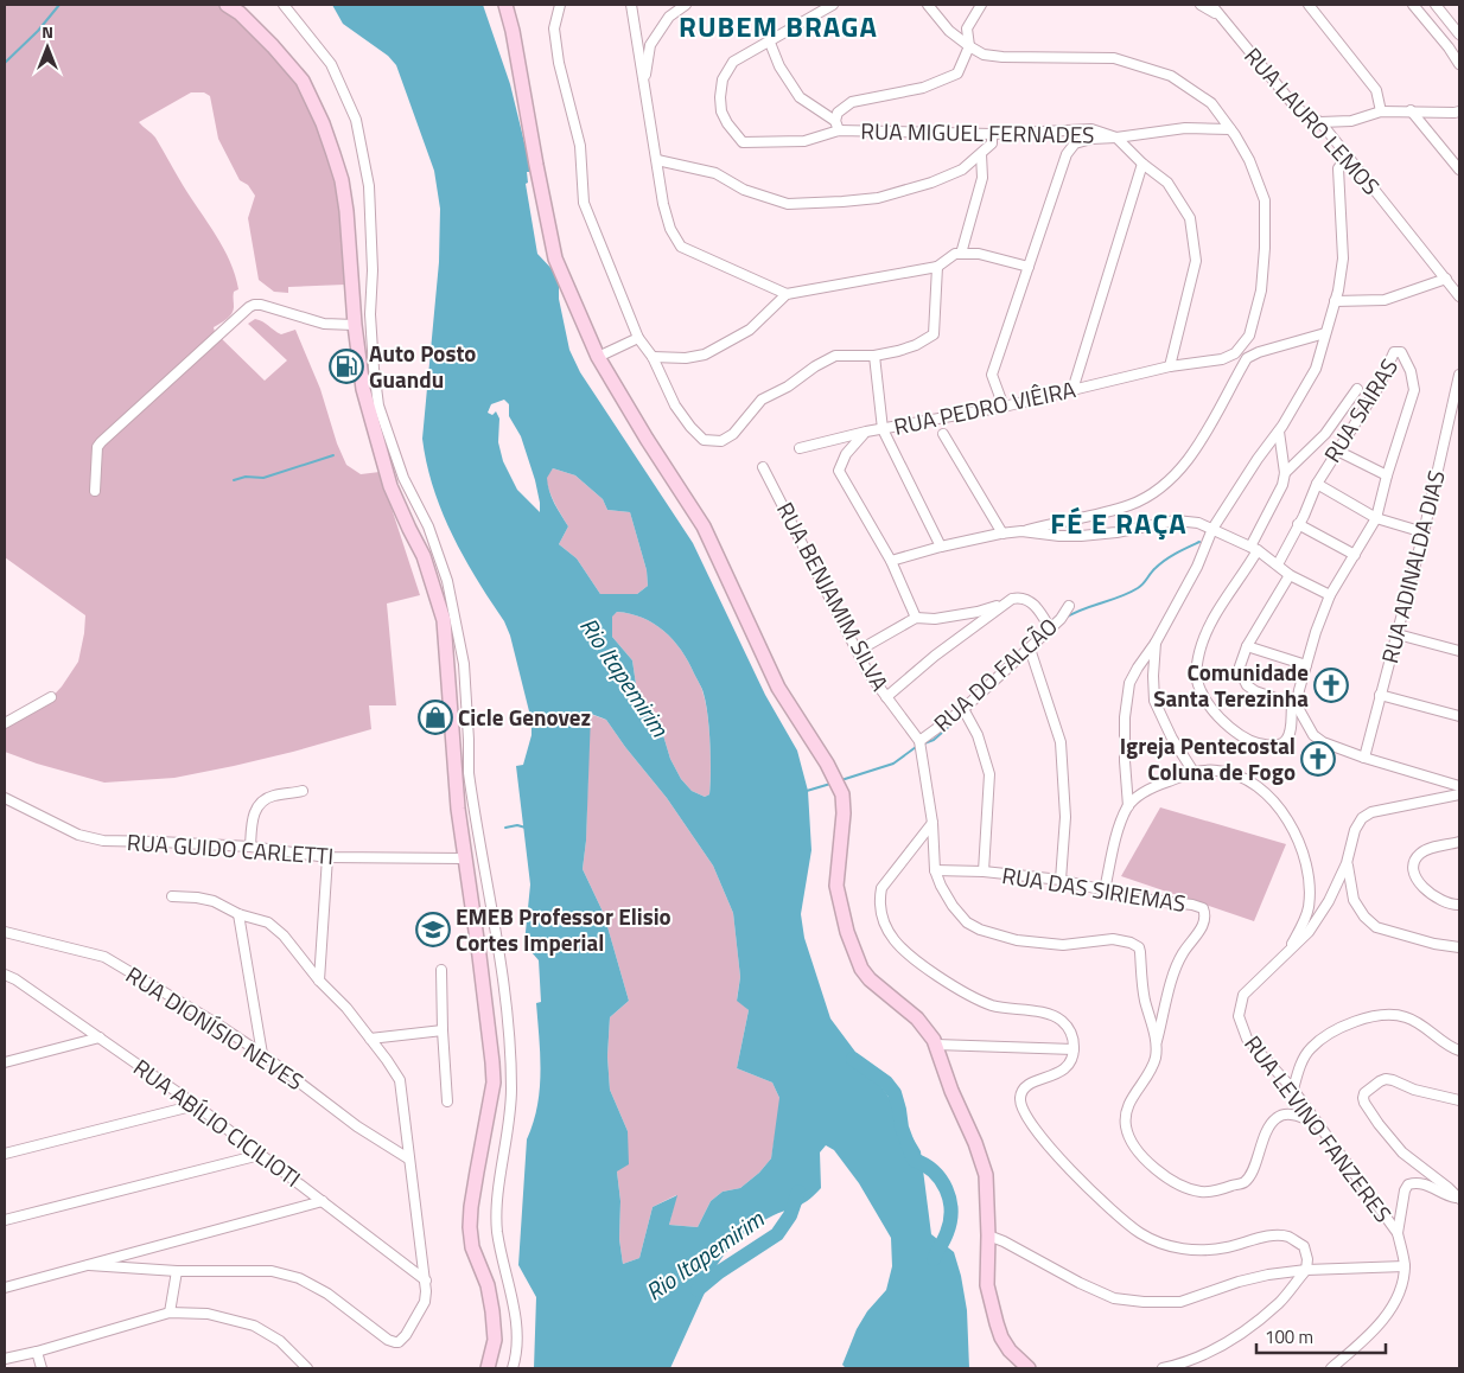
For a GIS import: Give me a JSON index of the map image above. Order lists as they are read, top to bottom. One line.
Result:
{"streets":{"street":["RUA LAURO LEMOS","RUA MIGUEL FERNADES","RUA PEDRO VIÊIRA","RUA SAIRAS","RUA ADINALDA DIAS","RUA BENJAMIM SILVA","RUA DO FALCÃO","RUA GUIDO CARLETTI","RUA DAS SIRIEMAS","RUA DIONÍSIO NEVES","RUA ABÍLIO CICILIOTI","RUA LEVINO FANZERES"]},"crossings":[["RUA BENJAMIM SILVA","RUA DO FALCÃO"],["RUA BENJAMIM SILVA","RUA DAS SIRIEMAS"]],"districts":["RUBEM BRAGA","FÉ E RAÇA"],"water":["Rio Itapemirim"],"places":{"fuel station":["Auto Posto Guandu"],"church":["Comunidade Santa Terezinha","Igreja Pentecostal Coluna de Fogo"],"shop":["Cicle Genovez"],"school or university":["EMEB Professor Elisio Cortes Imperial"]},"scale_bar":"100 m","north":"top"}
